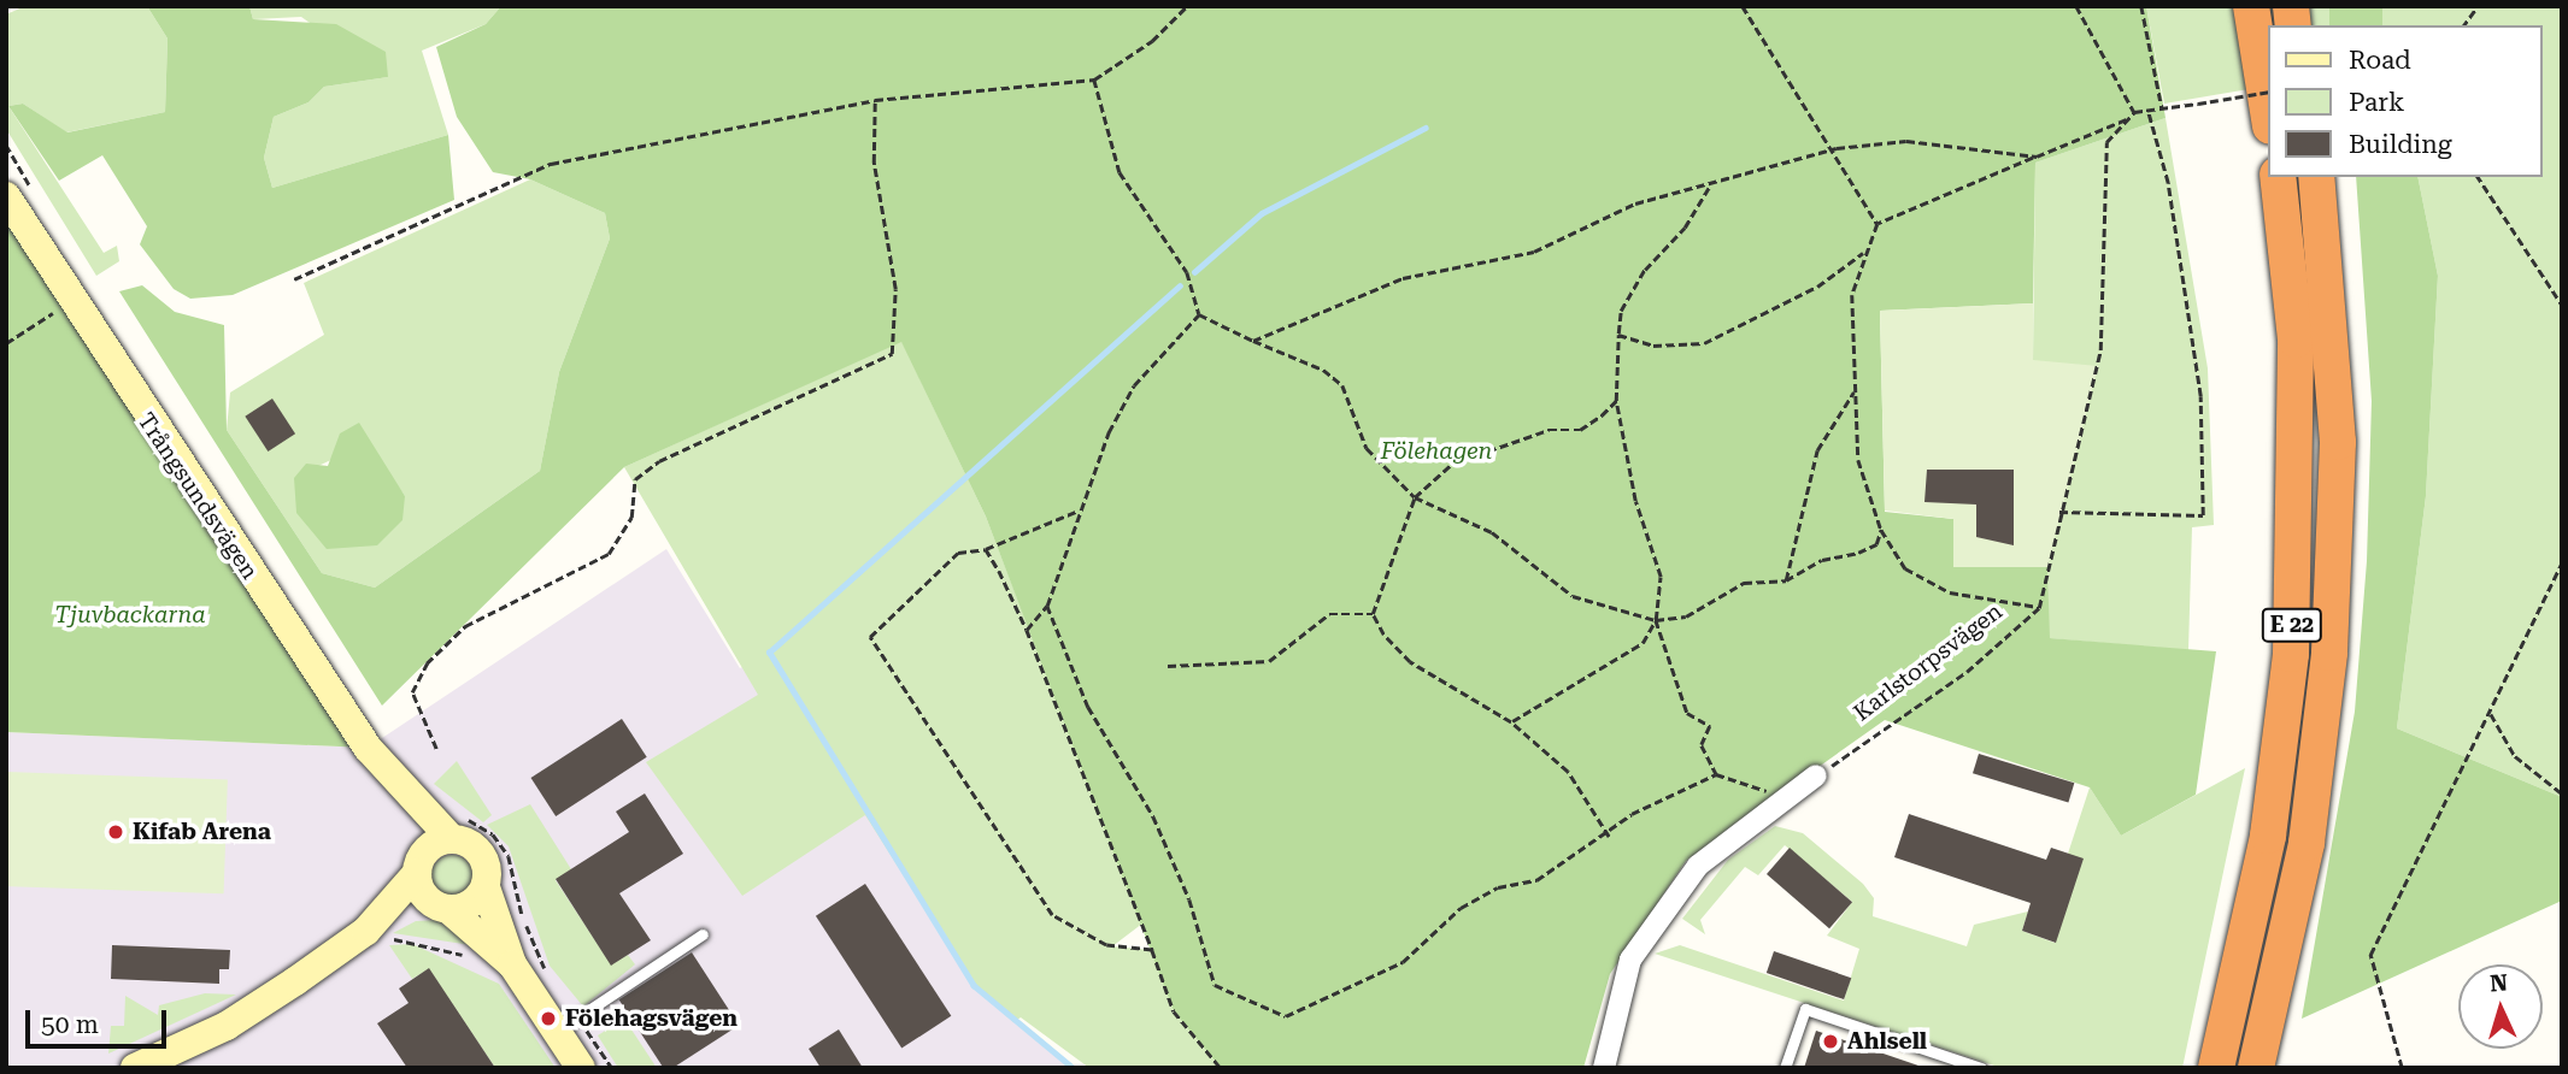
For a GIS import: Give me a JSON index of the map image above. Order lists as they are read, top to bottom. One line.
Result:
{"streets":{"highway":["E 22"],"main road":["Trångsundsvägen"],"path":["Karlstorpsvägen"]},"parks":["Fölehagen","Tjuvbackarna"],"places":["Kifab Arena","Fölehagsvägen","Ahlsell"],"legend":["Road","Park","Building"],"scale_bar":"50 m","north":"top"}
